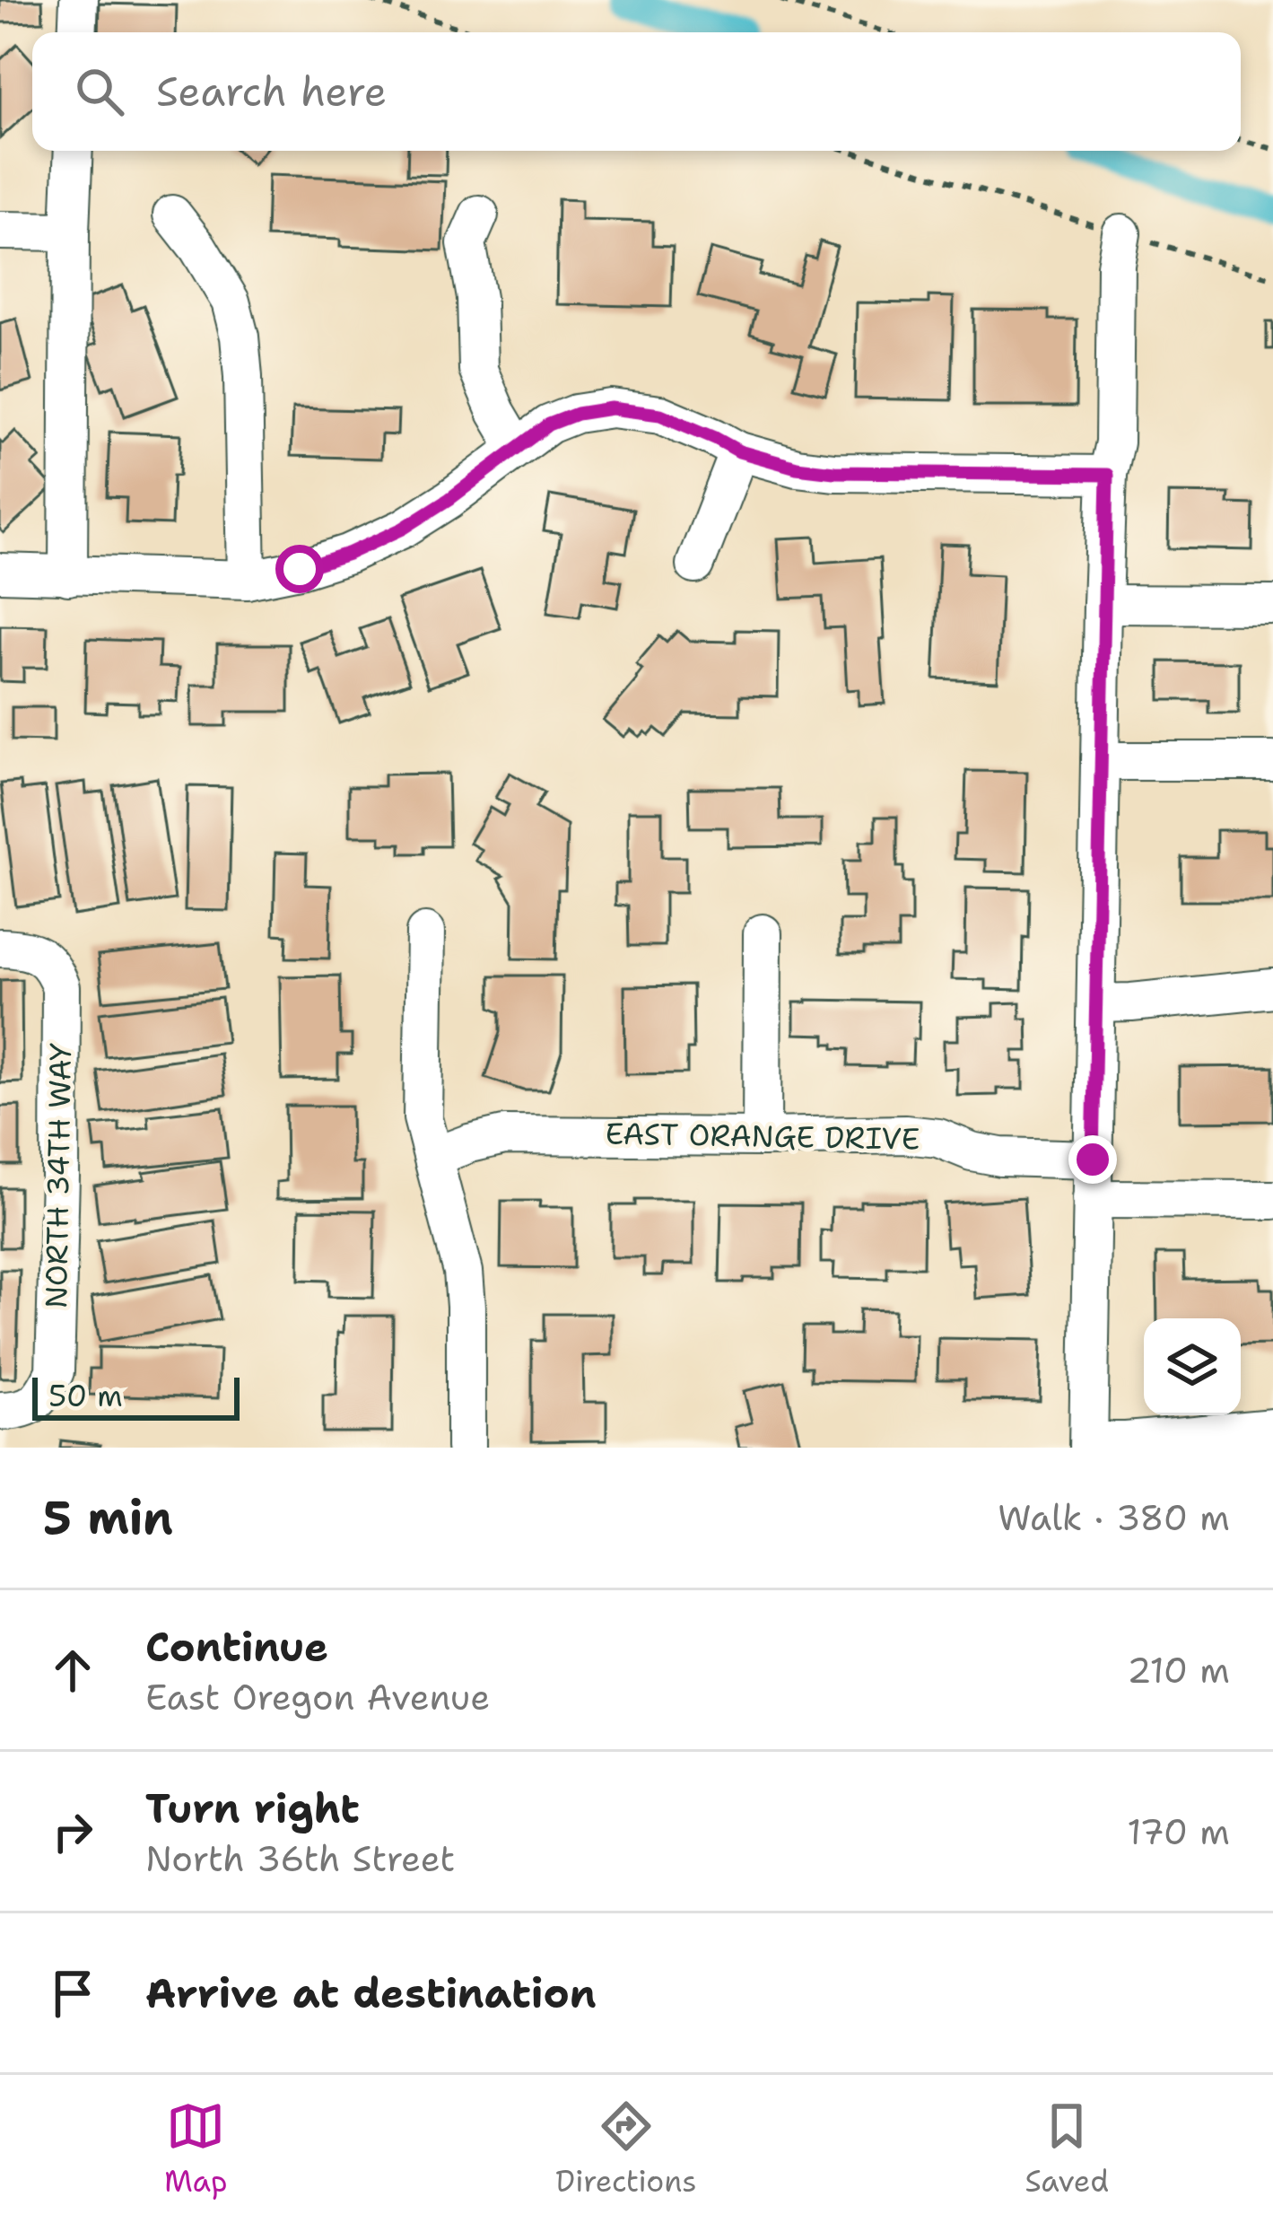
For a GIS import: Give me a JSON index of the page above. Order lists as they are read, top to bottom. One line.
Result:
{"streets":{"street":["EAST ORANGE DRIVE","NORTH 34TH WAY"]},"scale_bar":"50 m","page":{"search":"Search here","scale":"50 m","heading":["5 min","Walk · 380 m"],"list":[["Continue","East Oregon Avenue","210 m"],["Turn right","North 36th Street","170 m"],"Arrive at destination"],"nav":["Map","Directions","Saved"]}}
